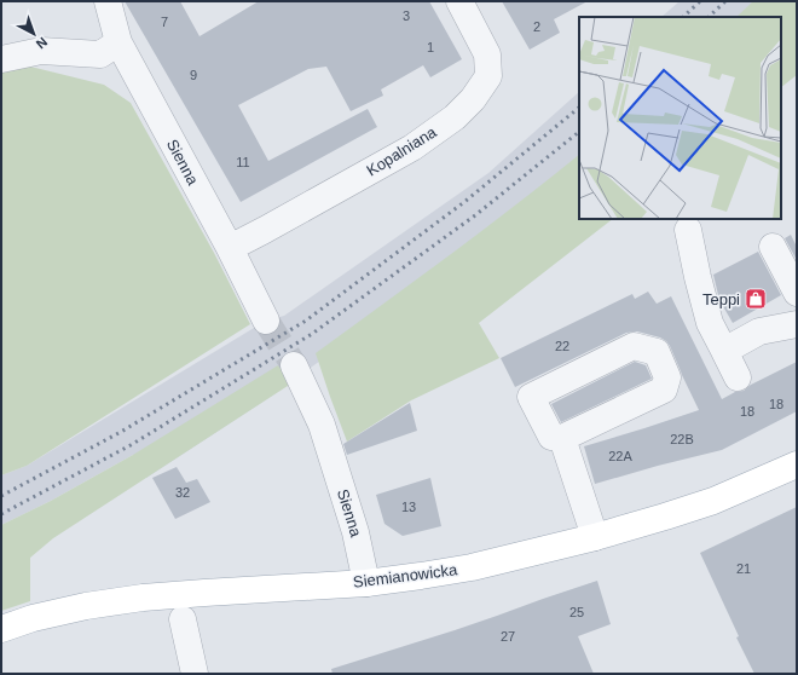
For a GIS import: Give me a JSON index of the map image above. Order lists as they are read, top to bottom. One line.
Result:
{"streets":{"main road":["Siemianowicka"],"street":["Kopalniana","Sienna"]},"crossings":[["Kopalniana","Sienna"],["Sienna","Siemianowicka"]],"places":{"shop":["Teppi"]},"house_numbers":["3","7","2","1","9","11","22","18","18","22B","22A","32","13","21","25","27"],"north":"bottom right"}
